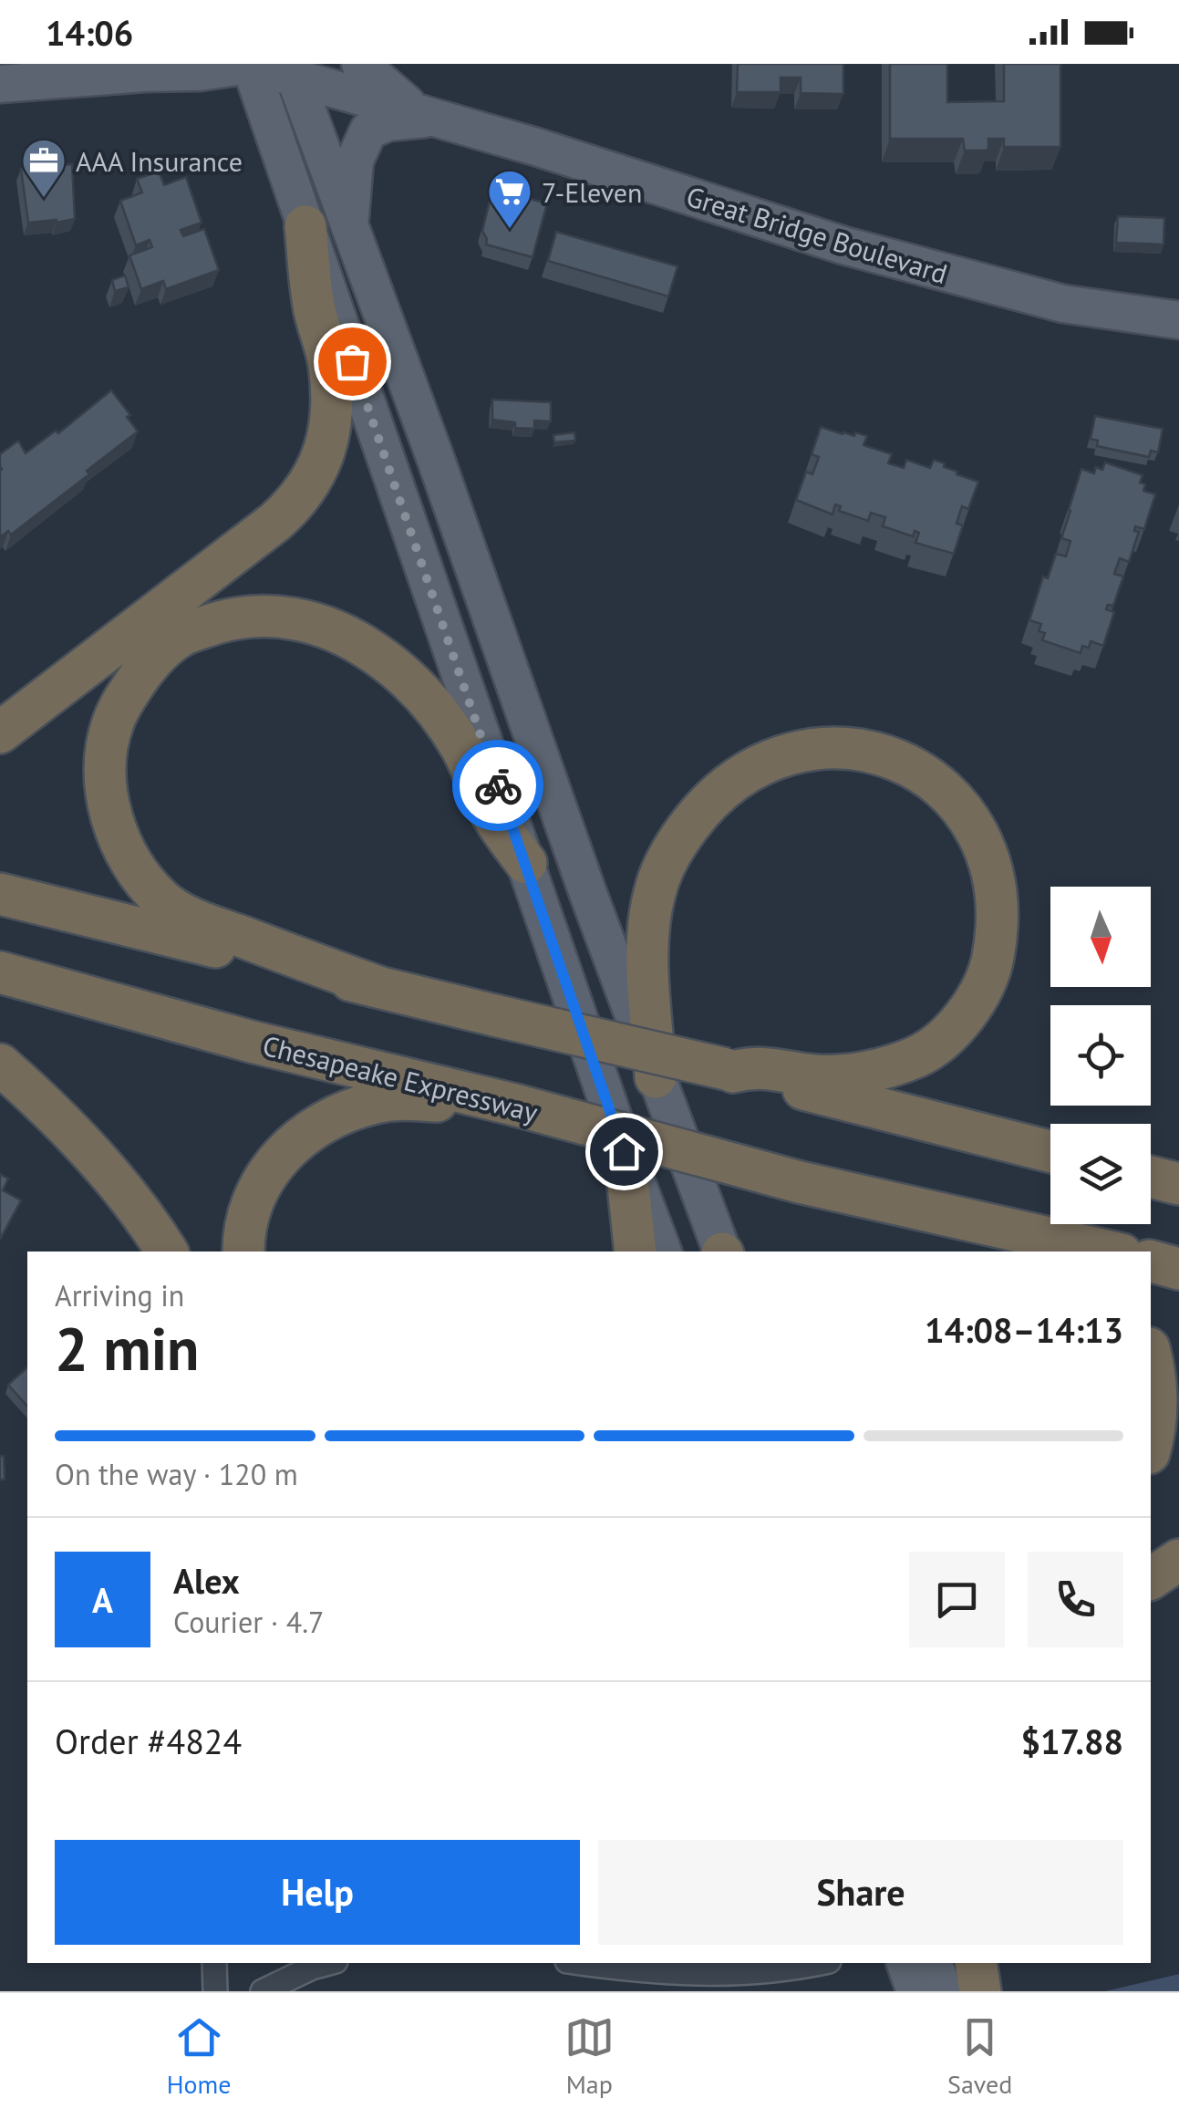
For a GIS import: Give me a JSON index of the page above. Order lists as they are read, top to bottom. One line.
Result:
{"streets":{"highway":["Chesapeake Expressway"],"main road":["Great Bridge Boulevard"]},"places":{"office":["AAA Insurance"],"supermarket":["7-Eleven"]},"north":"bottom","page":{"status":"14:06","heading":["2 min","Arriving in","14:08–14:13"],"panel":["Alex","Courier · 4.7","Order #4824","$17.88"],"bar":"On the way · 120 m","round":"A","buttons":["Help","Share"],"tabs":["Home","Map","Saved"]}}
